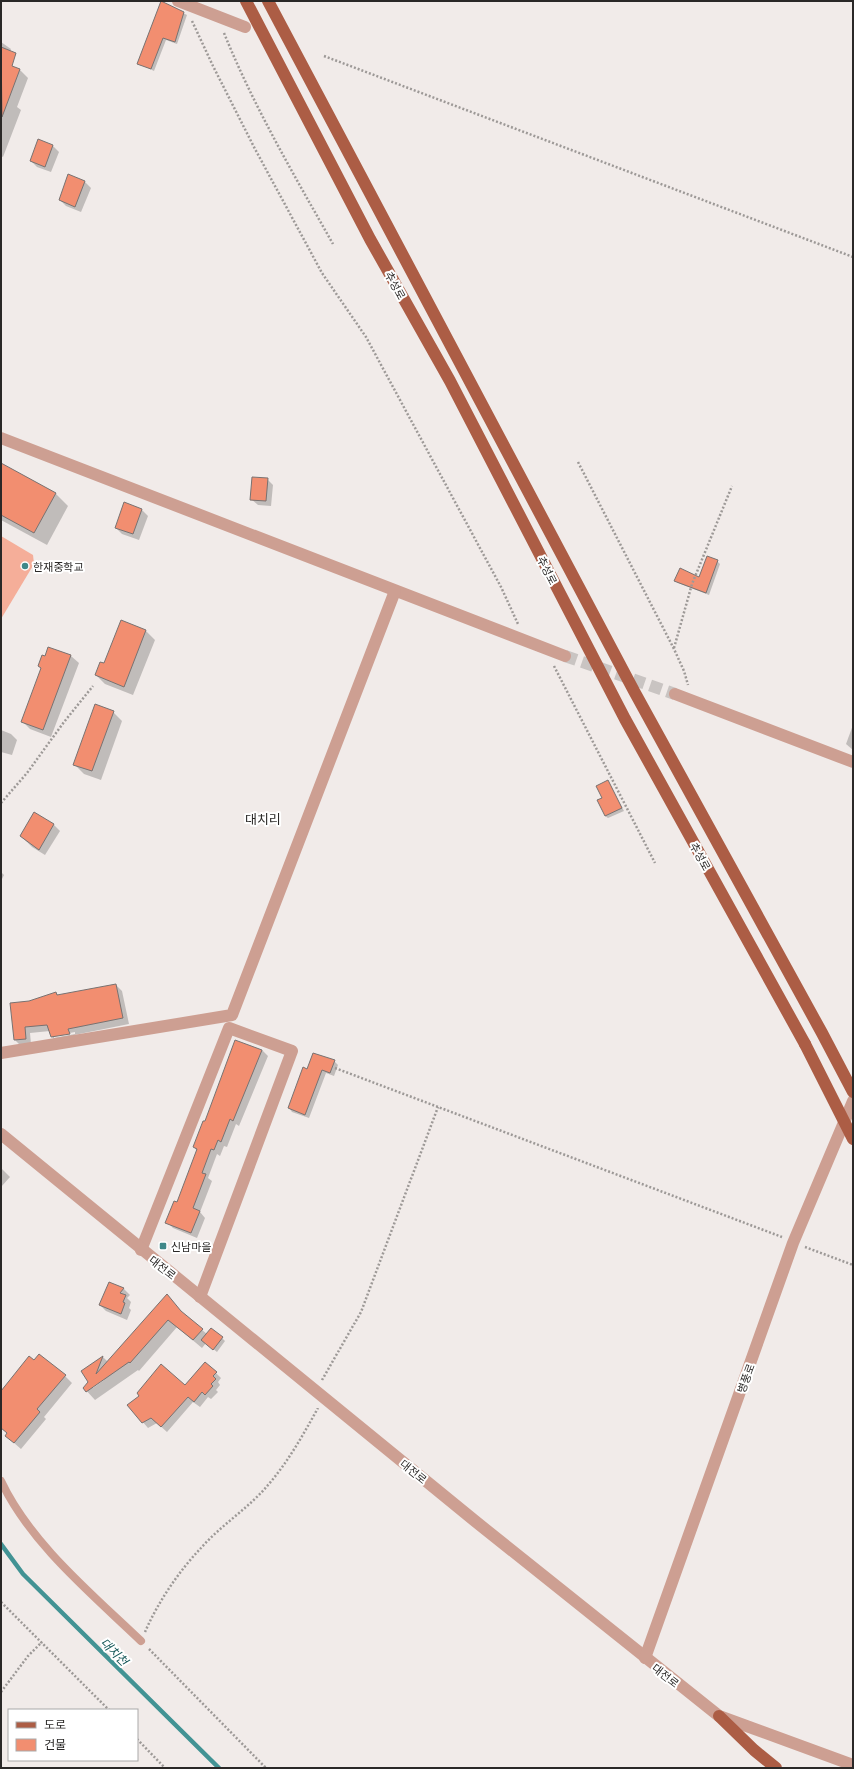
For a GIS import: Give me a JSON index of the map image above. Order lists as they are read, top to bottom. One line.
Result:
{"streets":{"main road":["추성로"],"street":["대전로","병풍로"]},"crossings":[["대전로","병풍로"]],"districts":["대치리"],"water":["대치천"],"places":{"other":["한재중학교"],"transit":["신남마을"]},"legend":["도로","건물"]}
